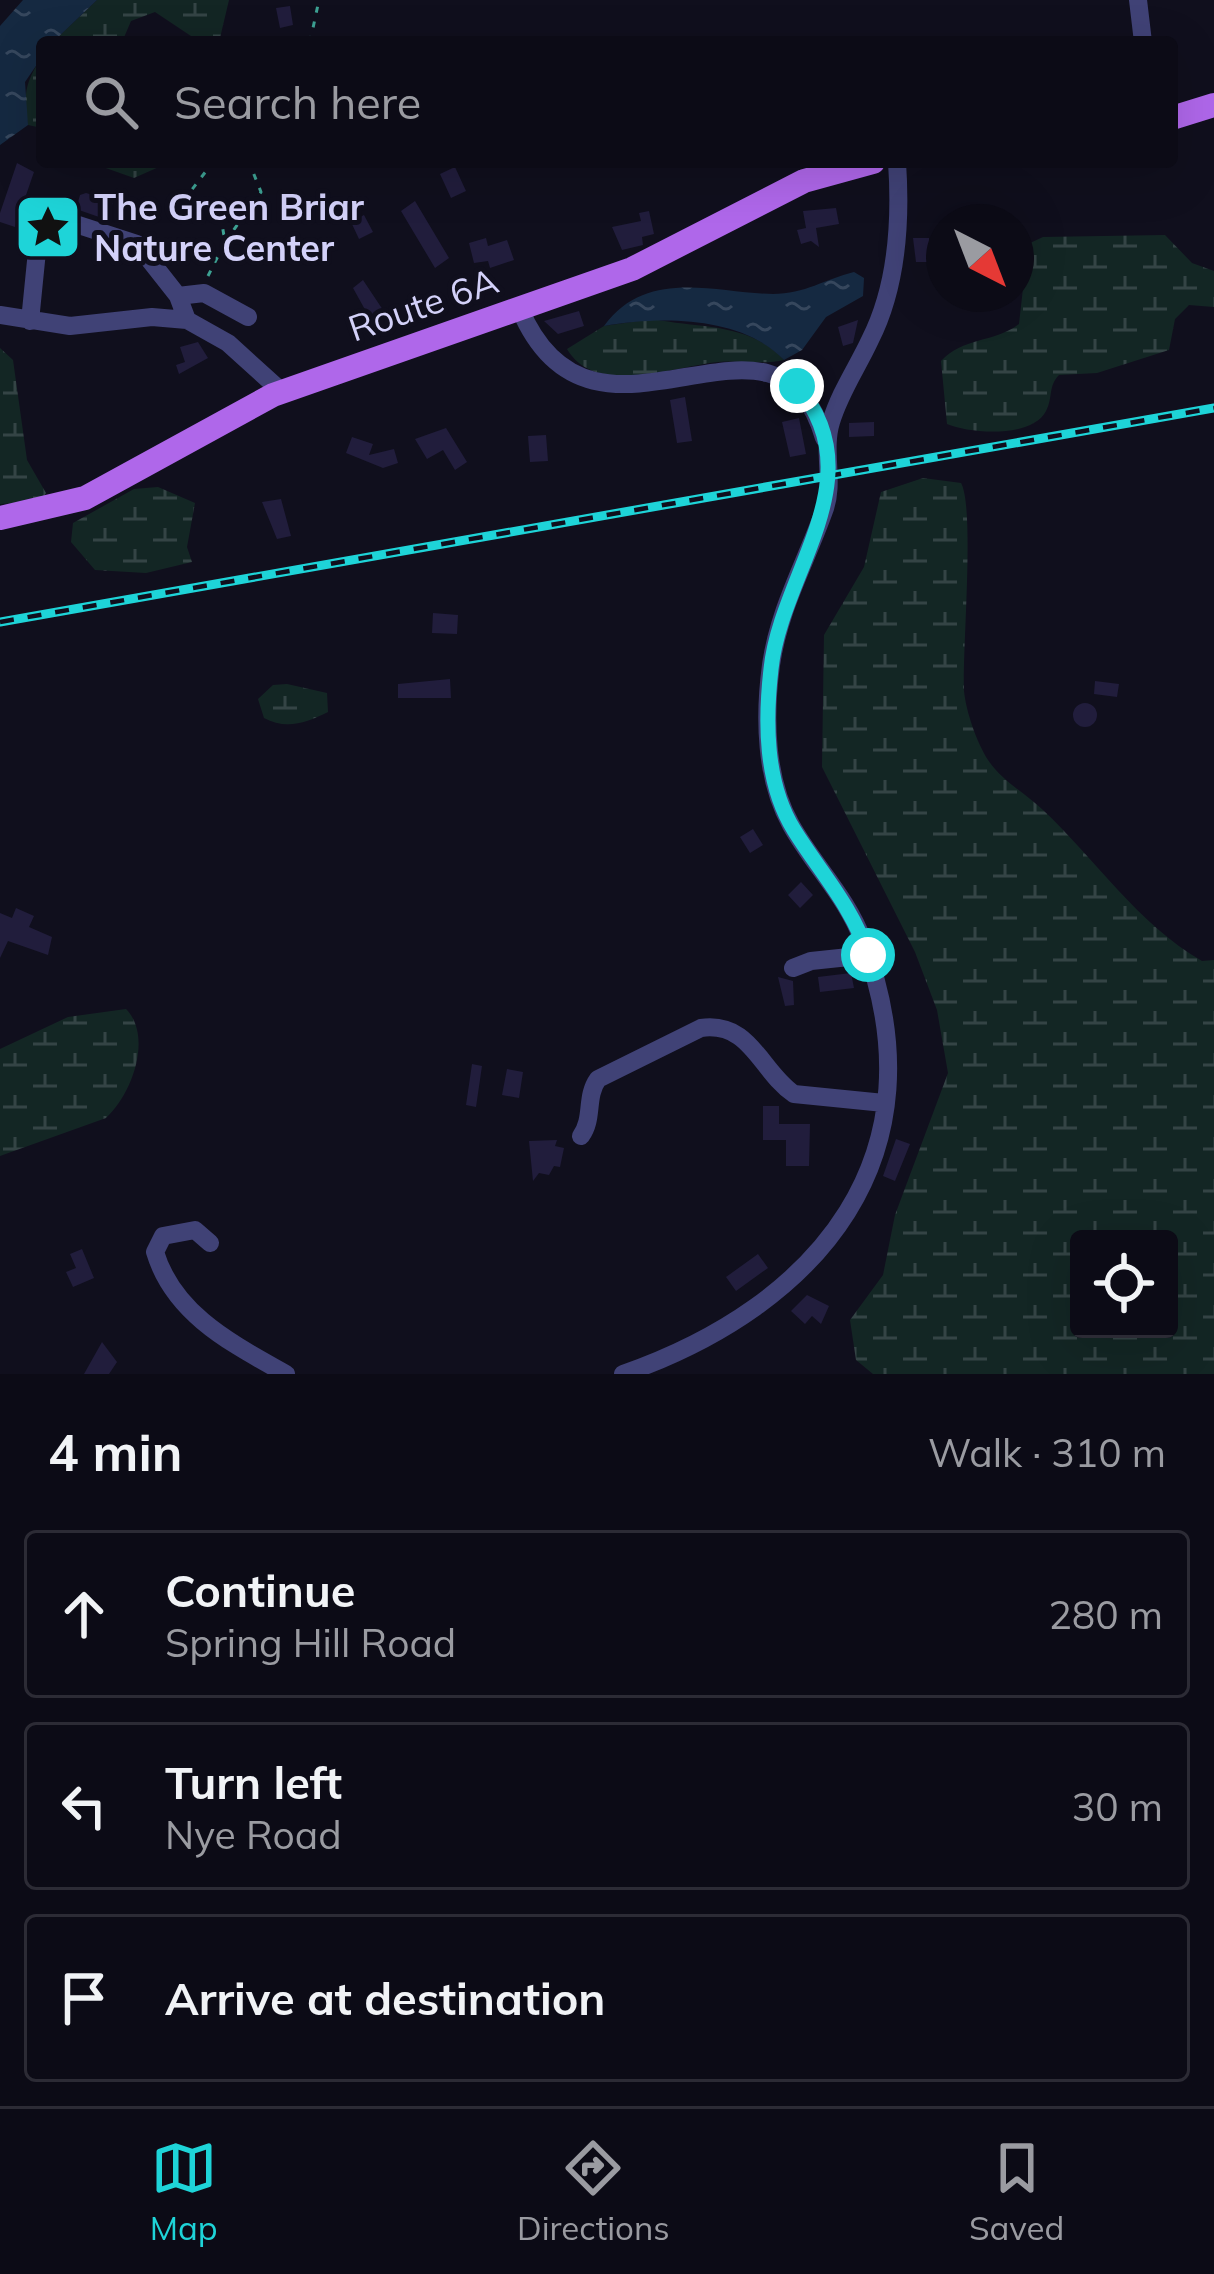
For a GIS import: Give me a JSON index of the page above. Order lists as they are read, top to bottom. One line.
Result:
{"streets":{"main road":["Route 6A"]},"places":{"place":["The Green Briar Nature Center"]},"north":"bottom right","page":{"search":"Search here","heading":["4 min","Walk · 310 m"],"list":[["Continue","Spring Hill Road","280 m"],["Turn left","Nye Road","30 m"],"Arrive at destination"],"nav":["Map","Directions","Saved"]}}
